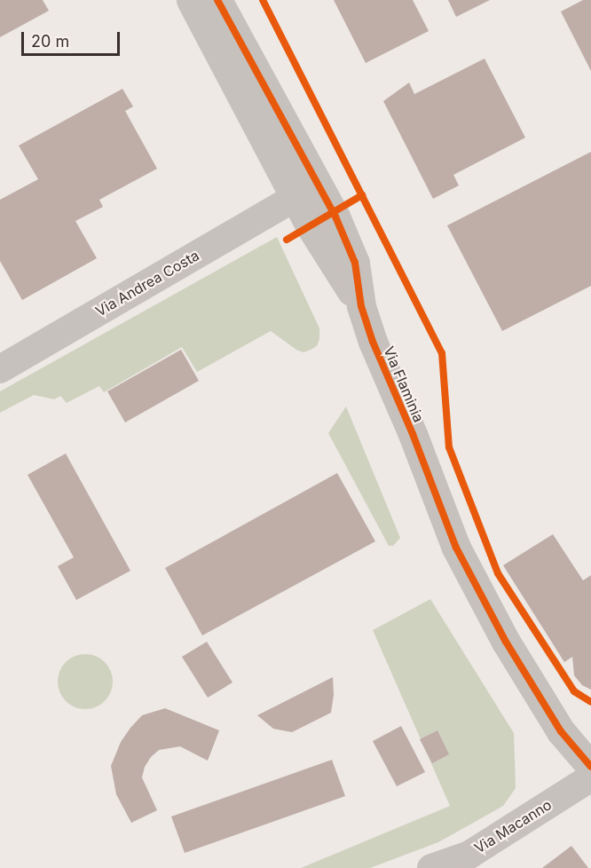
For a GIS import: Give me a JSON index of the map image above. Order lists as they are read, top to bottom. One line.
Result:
{"streets":{"street":["Via Andrea Costa","Via Flaminia","Via Macanno"]},"crossings":[["Via Andrea Costa","Via Flaminia"]],"scale_bar":"20 m"}
